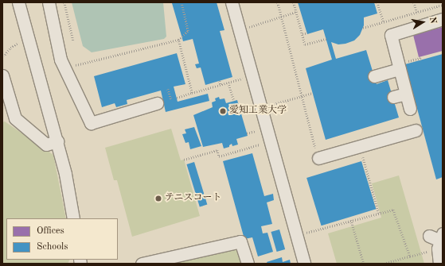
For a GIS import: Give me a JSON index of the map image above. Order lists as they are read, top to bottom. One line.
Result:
{"places":["愛知工業大学","テニスコート"],"legend":["Offices","Schools"],"north":"right"}
